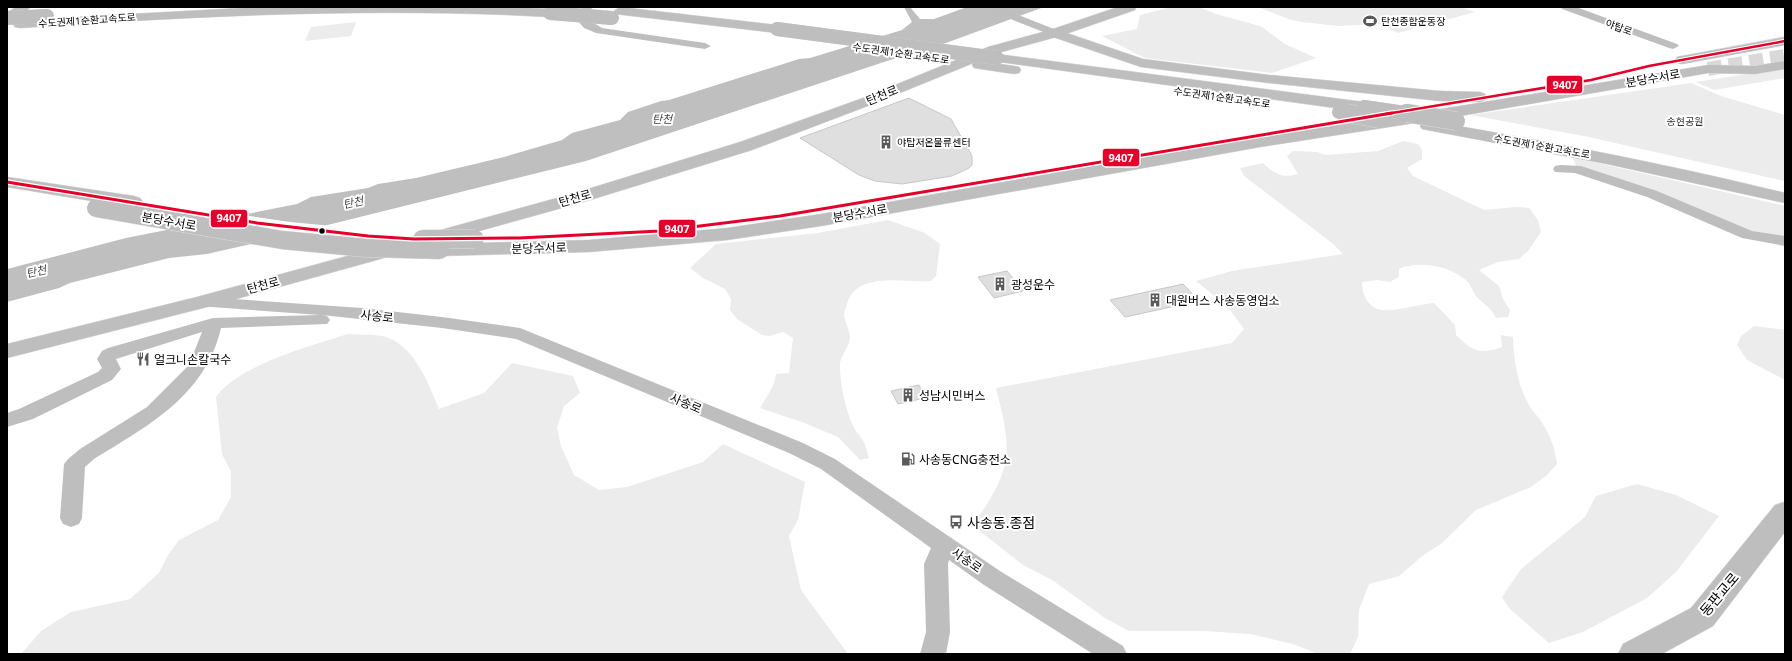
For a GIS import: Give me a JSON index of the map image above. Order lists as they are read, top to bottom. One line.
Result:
{"streets":{"main road":["수도권제1순환고속도로","분당수서로","탄천로","동판교로"],"street":["야탑로","사송로"]},"crossings":[["탄천로","사송로"]],"water":["탄천"],"parks":["송현공원"],"places":{"sports":["탄천종합운동장"],"building":["야탑저온물류센터","광성운수","대원버스 사송동영업소","성남시민버스"],"restaurant":["얼크니손칼국수"],"fuel station":["사송동CNG충전소"],"bus stop":["사송동.종점"]},"lines":["transit line 9407"]}
